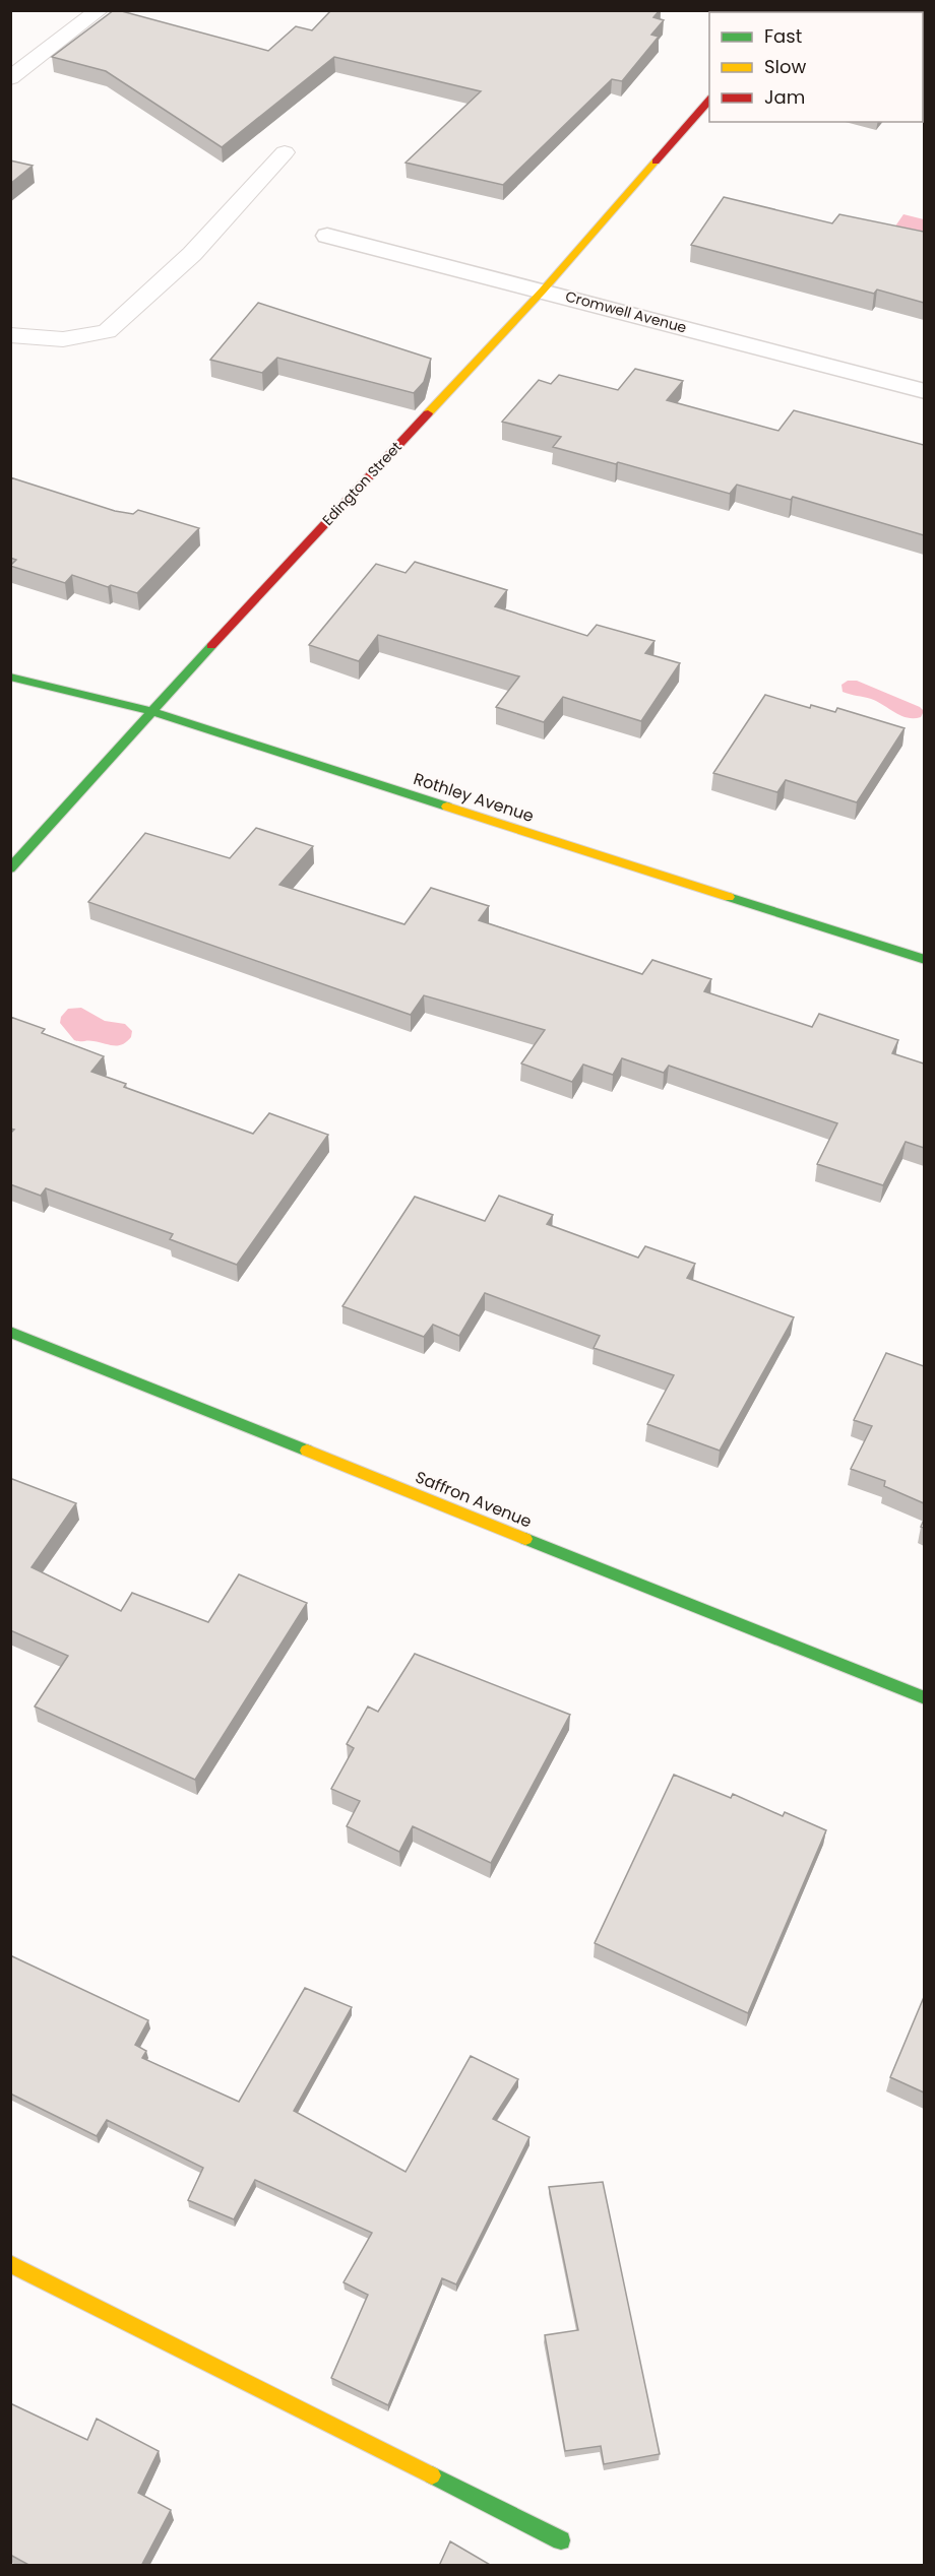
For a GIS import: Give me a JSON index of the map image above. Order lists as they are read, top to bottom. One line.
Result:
{"streets":{"street":["Cromwell Avenue","Edington Street","Rothley Avenue","Saffron Avenue"]},"crossings":[["Cromwell Avenue","Edington Street"],["Edington Street","Rothley Avenue"]],"legend":["Fast","Slow","Jam"]}
